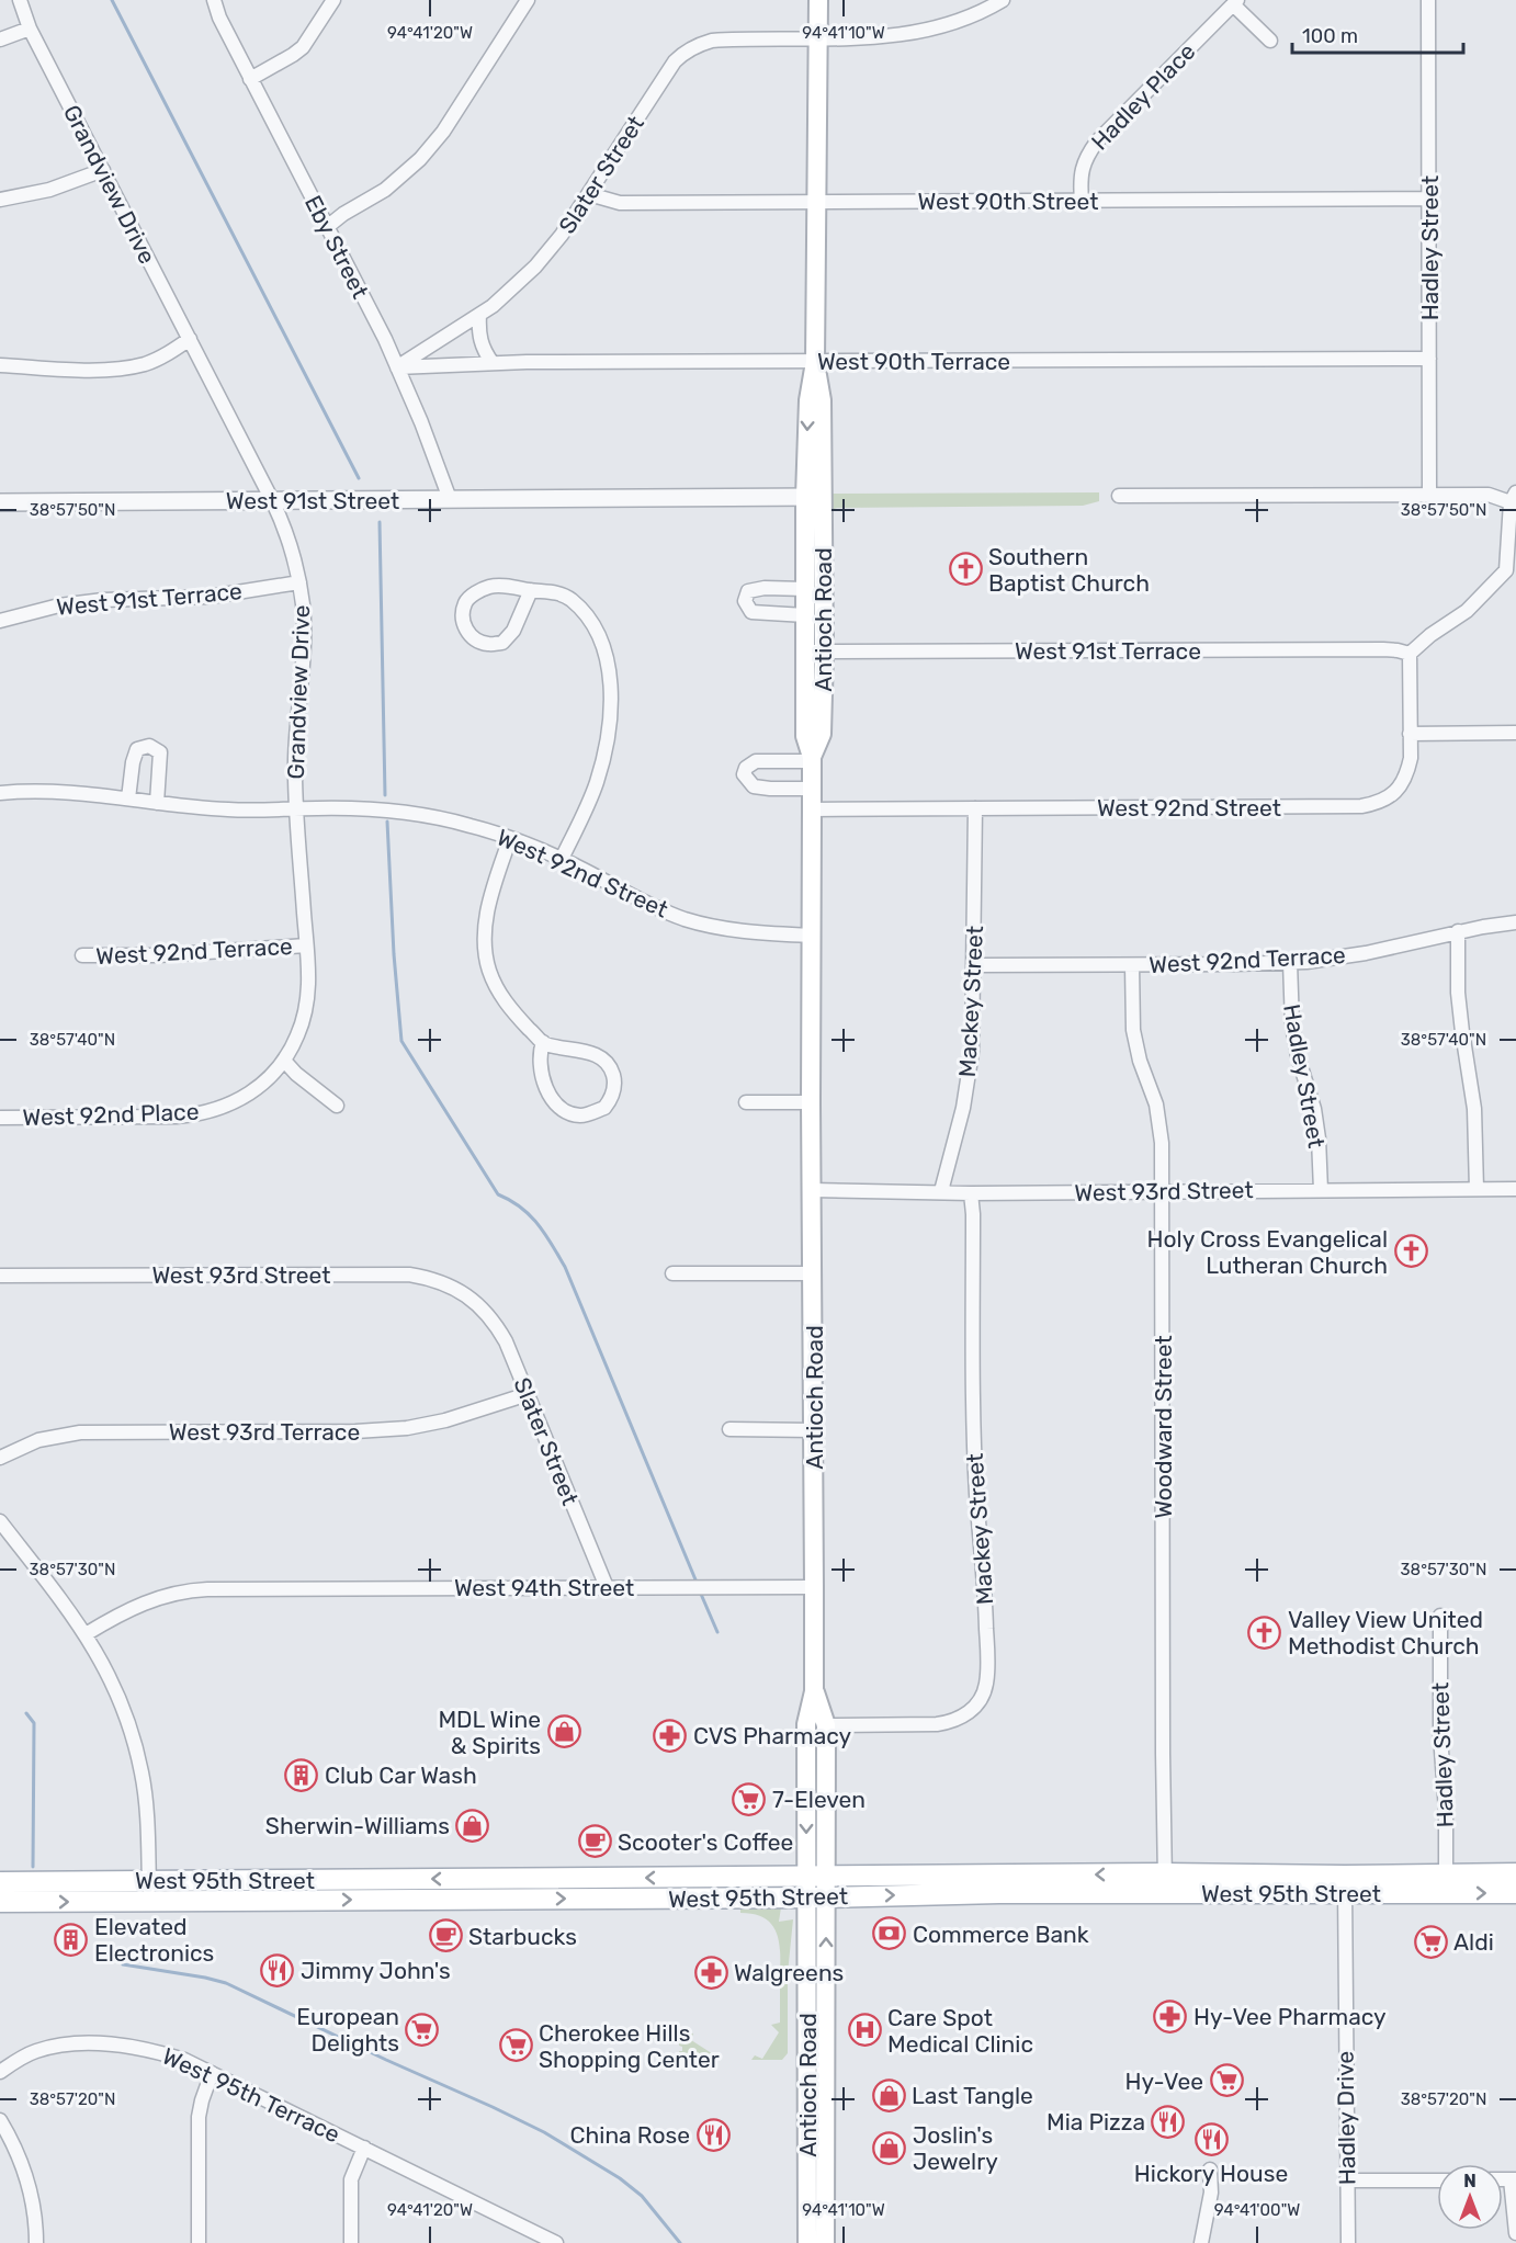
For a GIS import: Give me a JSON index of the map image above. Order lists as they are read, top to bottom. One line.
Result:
{"streets":{"main road":["Antioch Road","West 95th Street"],"street":["Hadley Place","Slater Street","Grandview Drive","West 90th Street","Eby Street","Hadley Street","West 90th Terrace","West 91st Street","West 91st Terrace","West 92nd Street","West 92nd Terrace","Mackey Street","West 92nd Place","West 93rd Street","Woodward Street","West 93rd Terrace","West 94th Street","West 95th Terrace","Hadley Drive"]},"crossings":[["Hadley Place","West 90th Street"],["Slater Street","West 90th Street"],["Slater Street","Eby Street"],["Slater Street","West 90th Terrace"],["Slater Street","Antioch Road"],["Slater Street","West 93rd Street"],["Slater Street","West 93rd Terrace"],["Slater Street","West 94th Street"],["Grandview Drive","West 91st Street"],["Grandview Drive","West 91st Terrace"],["Grandview Drive","West 92nd Street"],["Grandview Drive","West 92nd Terrace"],["Grandview Drive","West 92nd Place"],["West 90th Street","Hadley Street"],["West 90th Street","Antioch Road"],["Eby Street","West 90th Terrace"],["Eby Street","West 91st Street"],["Hadley Street","West 90th Terrace"],["Hadley Street","West 92nd Terrace"],["Hadley Street","West 93rd Street"],["Hadley Street","West 95th Street"],["West 90th Terrace","Antioch Road"],["West 91st Street","Antioch Road"],["West 91st Terrace","Antioch Road"],["West 91st Terrace","West 92nd Street"],["Antioch Road","West 92nd Street"],["Antioch Road","Mackey Street"],["Antioch Road","West 93rd Street"],["Antioch Road","West 94th Street"],["Antioch Road","West 95th Street"],["West 92nd Street","Mackey Street"],["West 92nd Terrace","Mackey Street"],["West 92nd Terrace","Woodward Street"],["Mackey Street","West 93rd Street"],["West 93rd Street","Woodward Street"],["Woodward Street","West 95th Street"],["West 95th Street","Hadley Drive"]],"places":{"church":["Southern Baptist Church","Holy Cross Evangelical Lutheran Church","Valley View United Methodist Church"],"shop":["MDL Wine & Spirits","Sherwin-Williams","Last Tangle","Joslin's Jewelry"],"pharmacy":["CVS Pharmacy","Walgreens","Hy-Vee Pharmacy"],"building":["Club Car Wash","Elevated Electronics"],"supermarket":["7-Eleven","Aldi","European Delights","Cherokee Hills Shopping Center","Hy-Vee"],"cafe":["Scooter's Coffee","Starbucks"],"bank":["Commerce Bank"],"restaurant":["Jimmy John's","Mia Pizza","China Rose","Hickory House"],"hospital":["Care Spot Medical Clinic"]},"scale_bar":"100 m","north":"top","coordinates":["94°41'20\"W","94°41'10\"W","38°57'50\"N","38°57'40\"N","38°57'30\"N","38°57'20\"N","94°41'00\"W"]}
